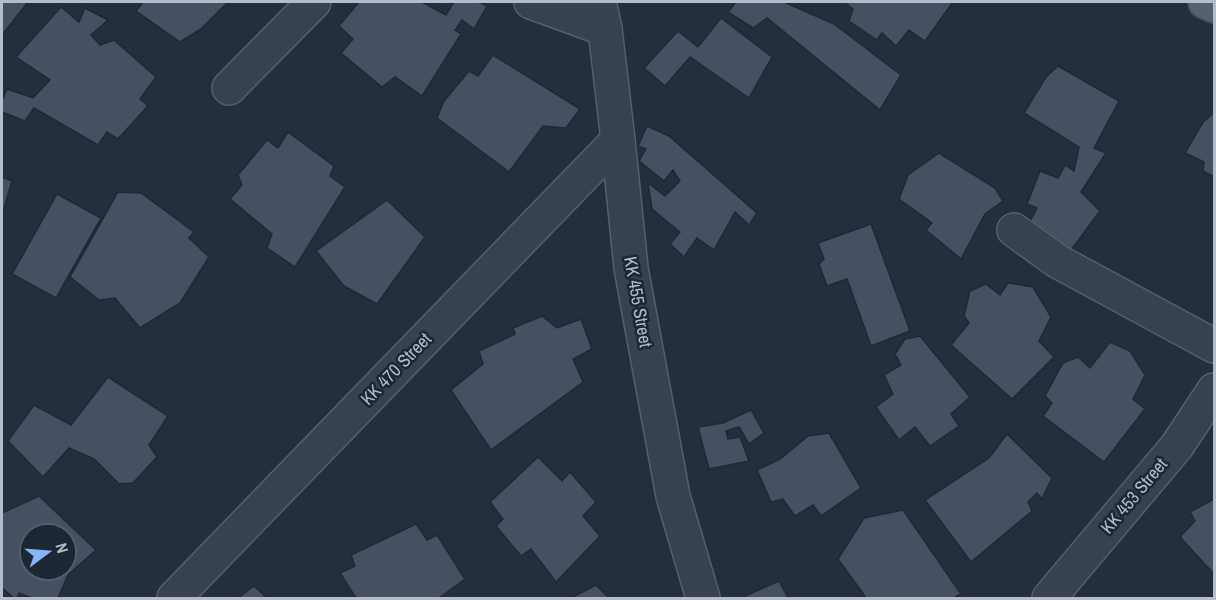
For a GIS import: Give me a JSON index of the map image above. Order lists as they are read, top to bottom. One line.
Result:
{"streets":{"street":["KK 455 Street","KK 470 Street","KK 453 Street"]},"crossings":[["KK 455 Street","KK 470 Street"]],"north":"right"}
